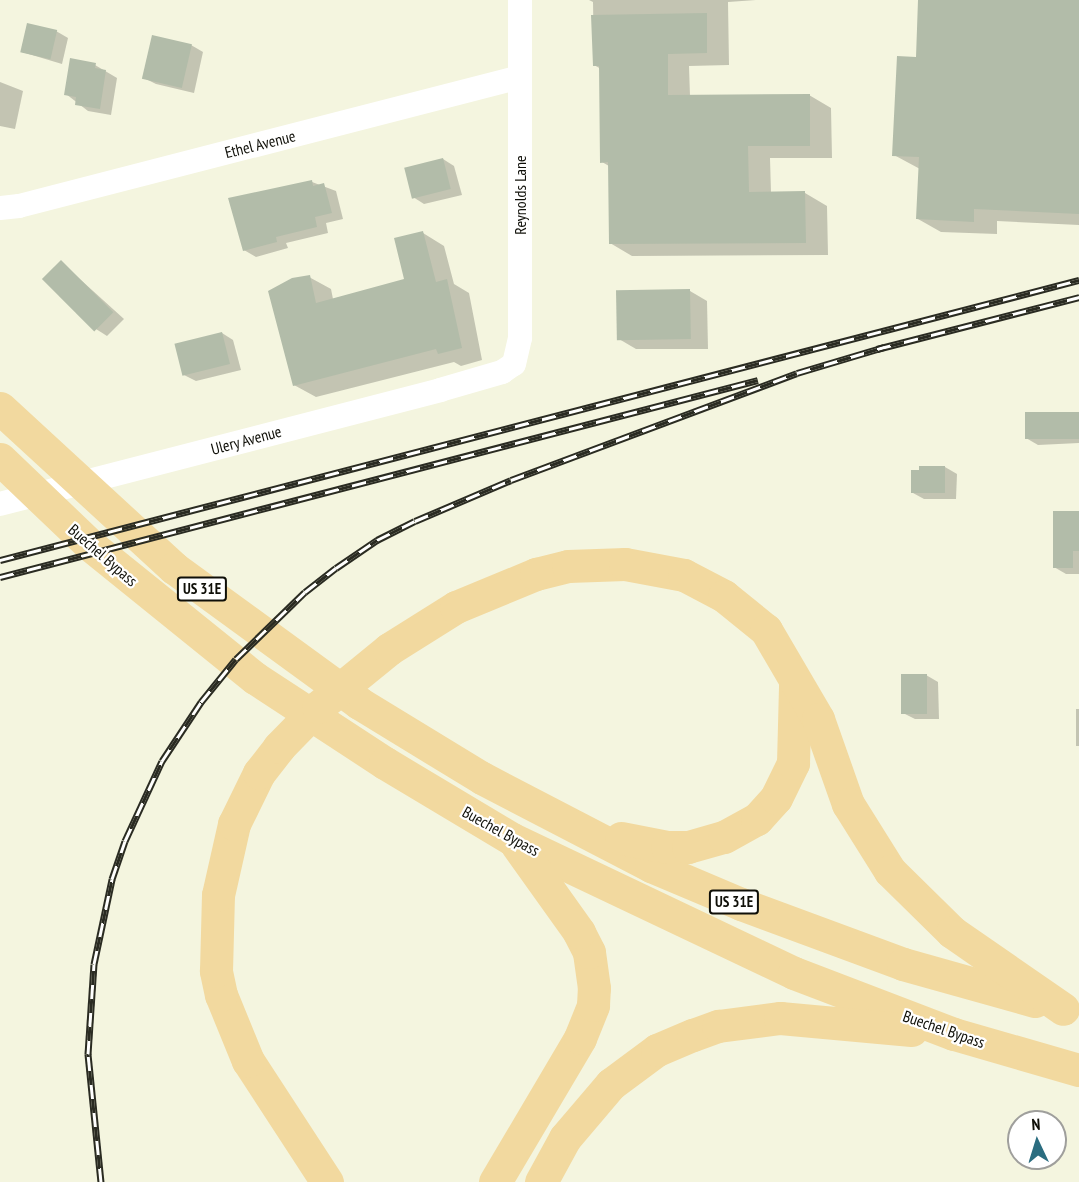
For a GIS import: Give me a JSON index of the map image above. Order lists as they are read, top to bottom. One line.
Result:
{"streets":{"main road":["Buechel Bypass","US 31E"],"street":["Ethel Avenue","Reynolds Lane","Ulery Avenue"]},"crossings":[["Ethel Avenue","Reynolds Lane"],["Reynolds Lane","Ulery Avenue"]],"north":"top"}
